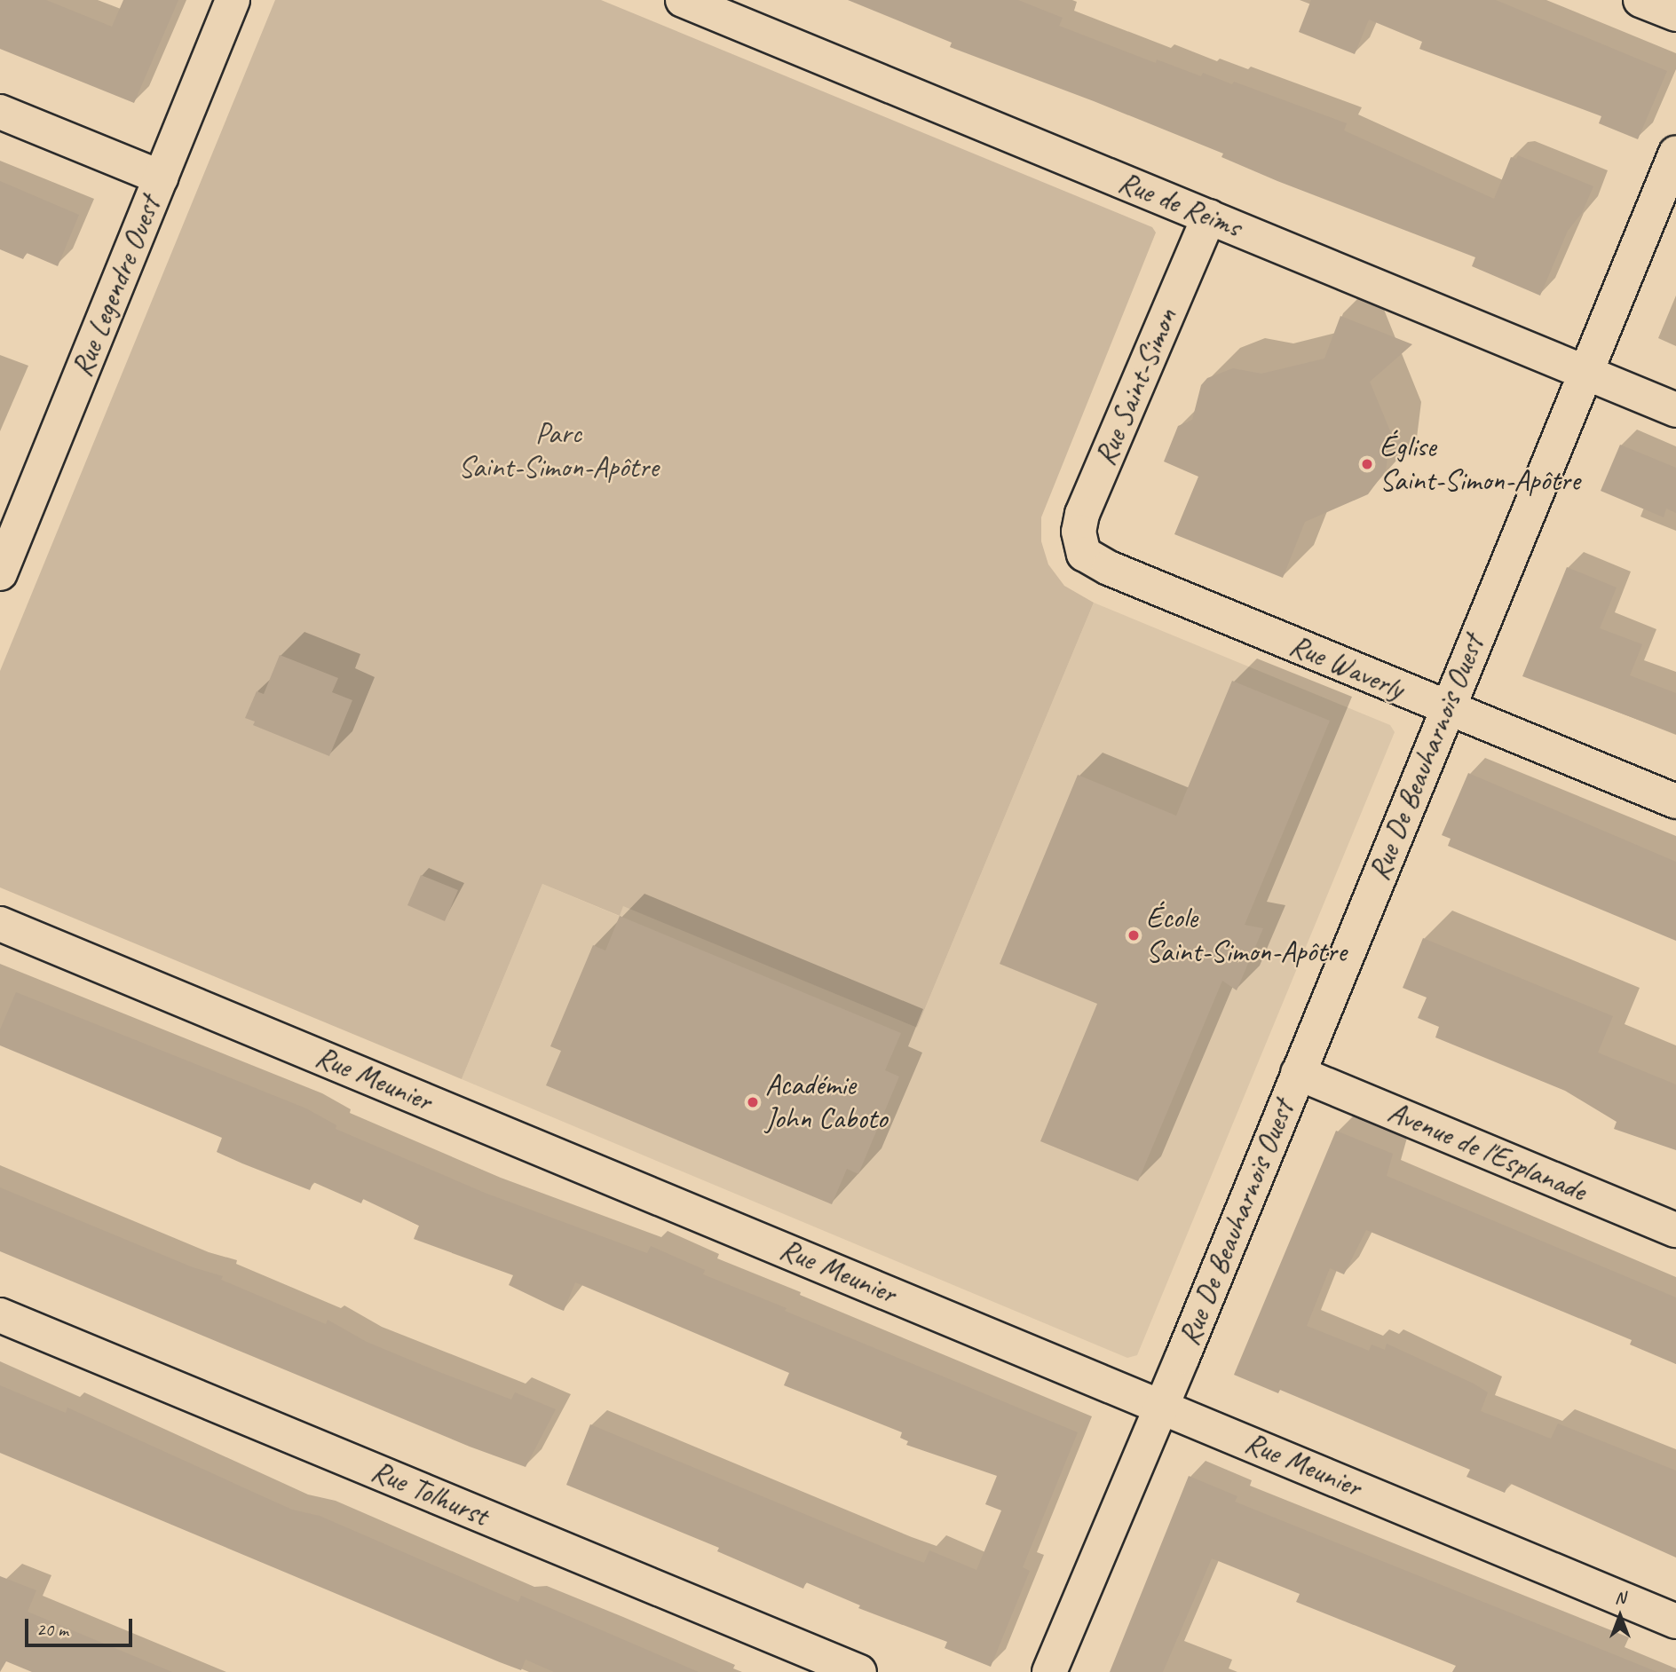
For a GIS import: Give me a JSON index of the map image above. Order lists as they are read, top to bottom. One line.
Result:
{"streets":{"street":["Rue de Reims","Rue Legendre Ouest","Rue Saint-Simon","Rue Waverly","Rue De Beauharnois Ouest","Rue Meunier","Avenue de l'Esplanade","Rue Tolhurst"]},"crossings":[["Rue de Reims","Rue Saint-Simon"],["Rue de Reims","Rue De Beauharnois Ouest"],["Rue Saint-Simon","Rue Waverly"],["Rue Waverly","Rue De Beauharnois Ouest"],["Rue De Beauharnois Ouest","Rue Meunier"],["Rue De Beauharnois Ouest","Avenue de l'Esplanade"]],"parks":["Parc Saint-Simon-Apôtre"],"places":["Église Saint-Simon-Apôtre","École Saint-Simon-Apôtre","Académie John Caboto"],"scale_bar":"20 m","north":"top"}
